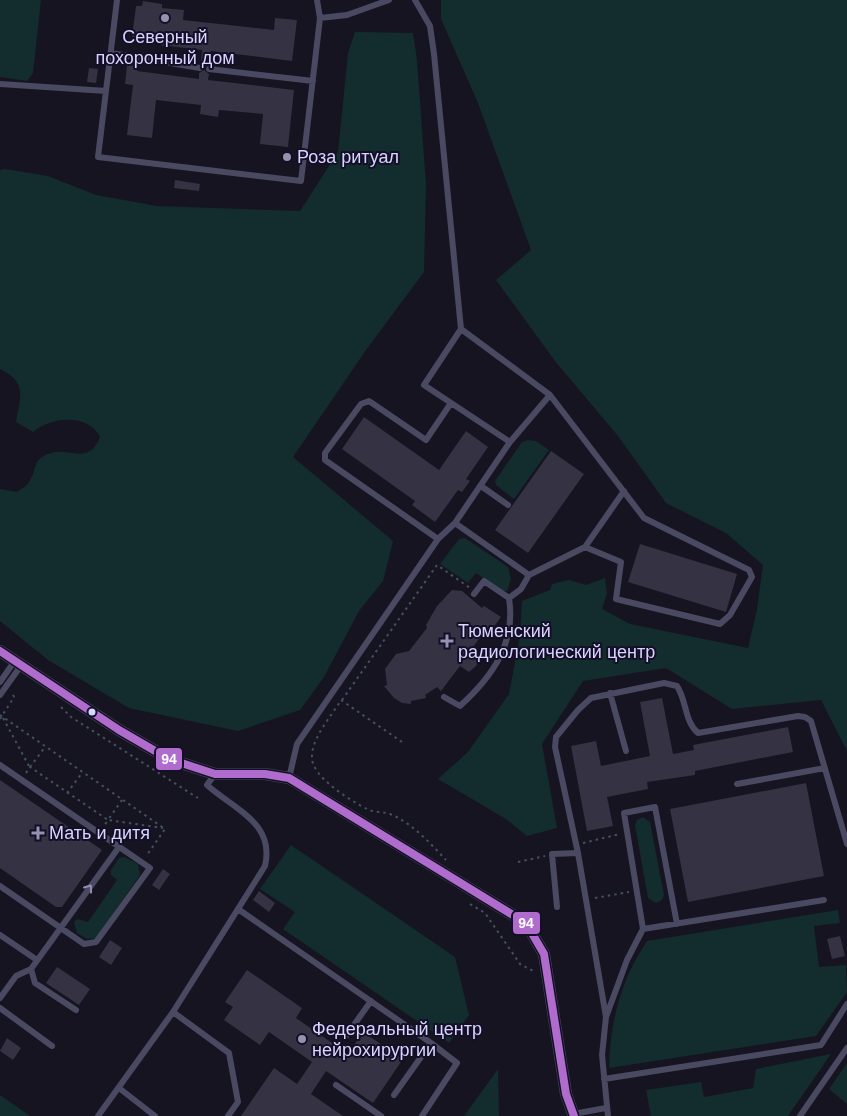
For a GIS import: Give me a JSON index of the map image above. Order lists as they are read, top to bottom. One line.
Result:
{"places":{"other":["Северный похоронный дом","Роза ритуал","Федеральный центр нейрохирургии"],"health":["Тюменский радиологический центр","Мать и дитя"]},"lines":["transit line 94"]}
